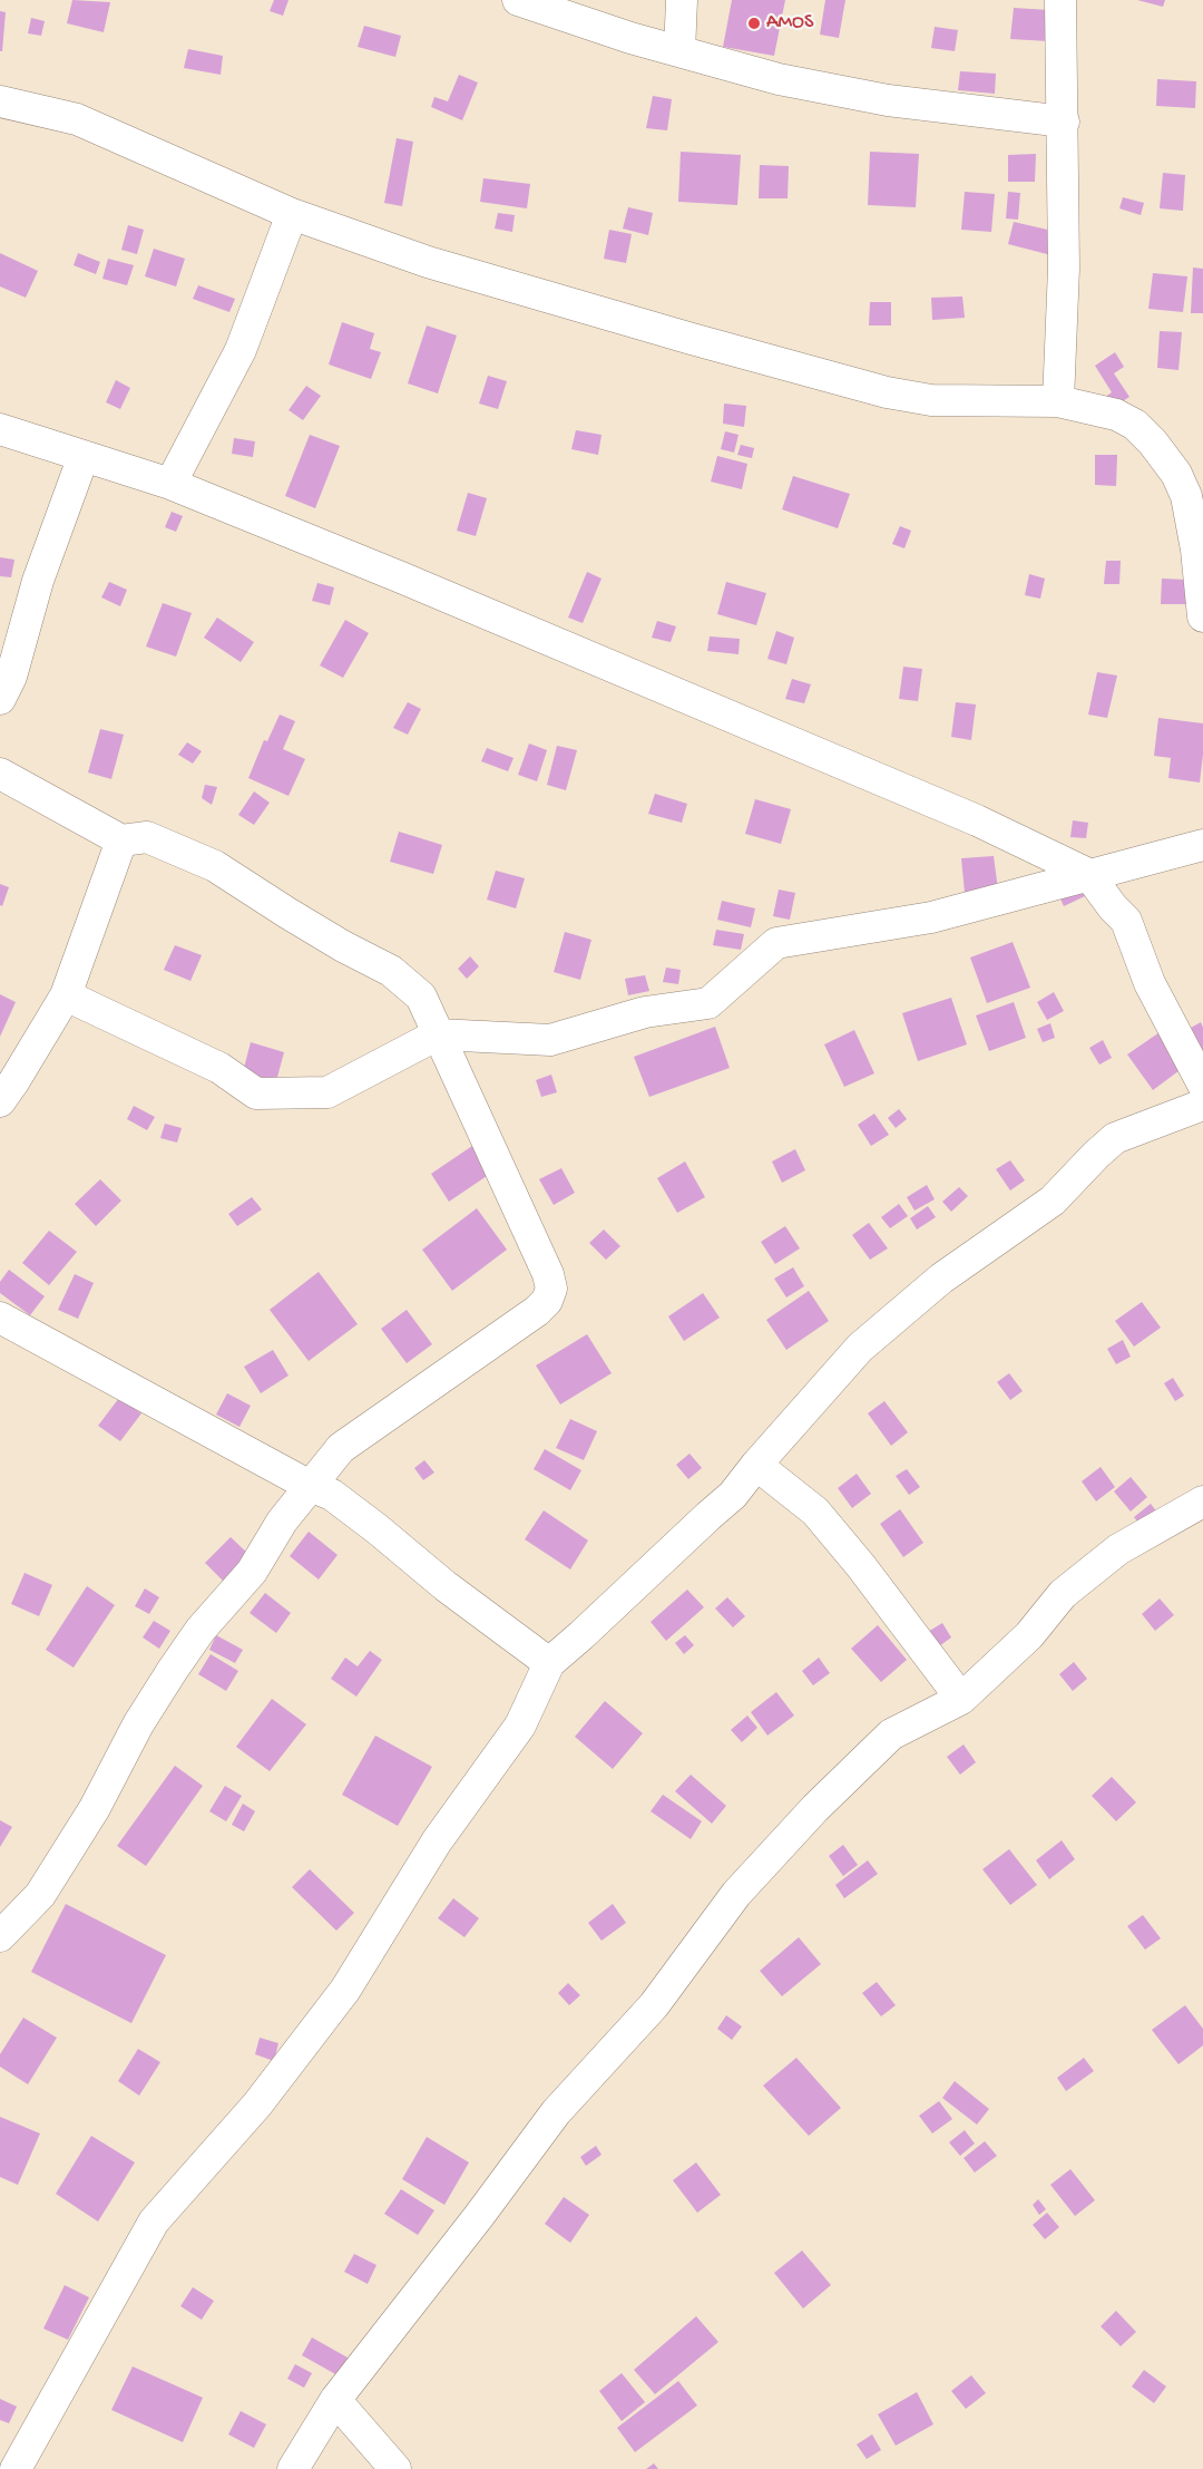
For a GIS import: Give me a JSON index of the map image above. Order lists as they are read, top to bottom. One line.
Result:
{"places":["AMOS"]}
